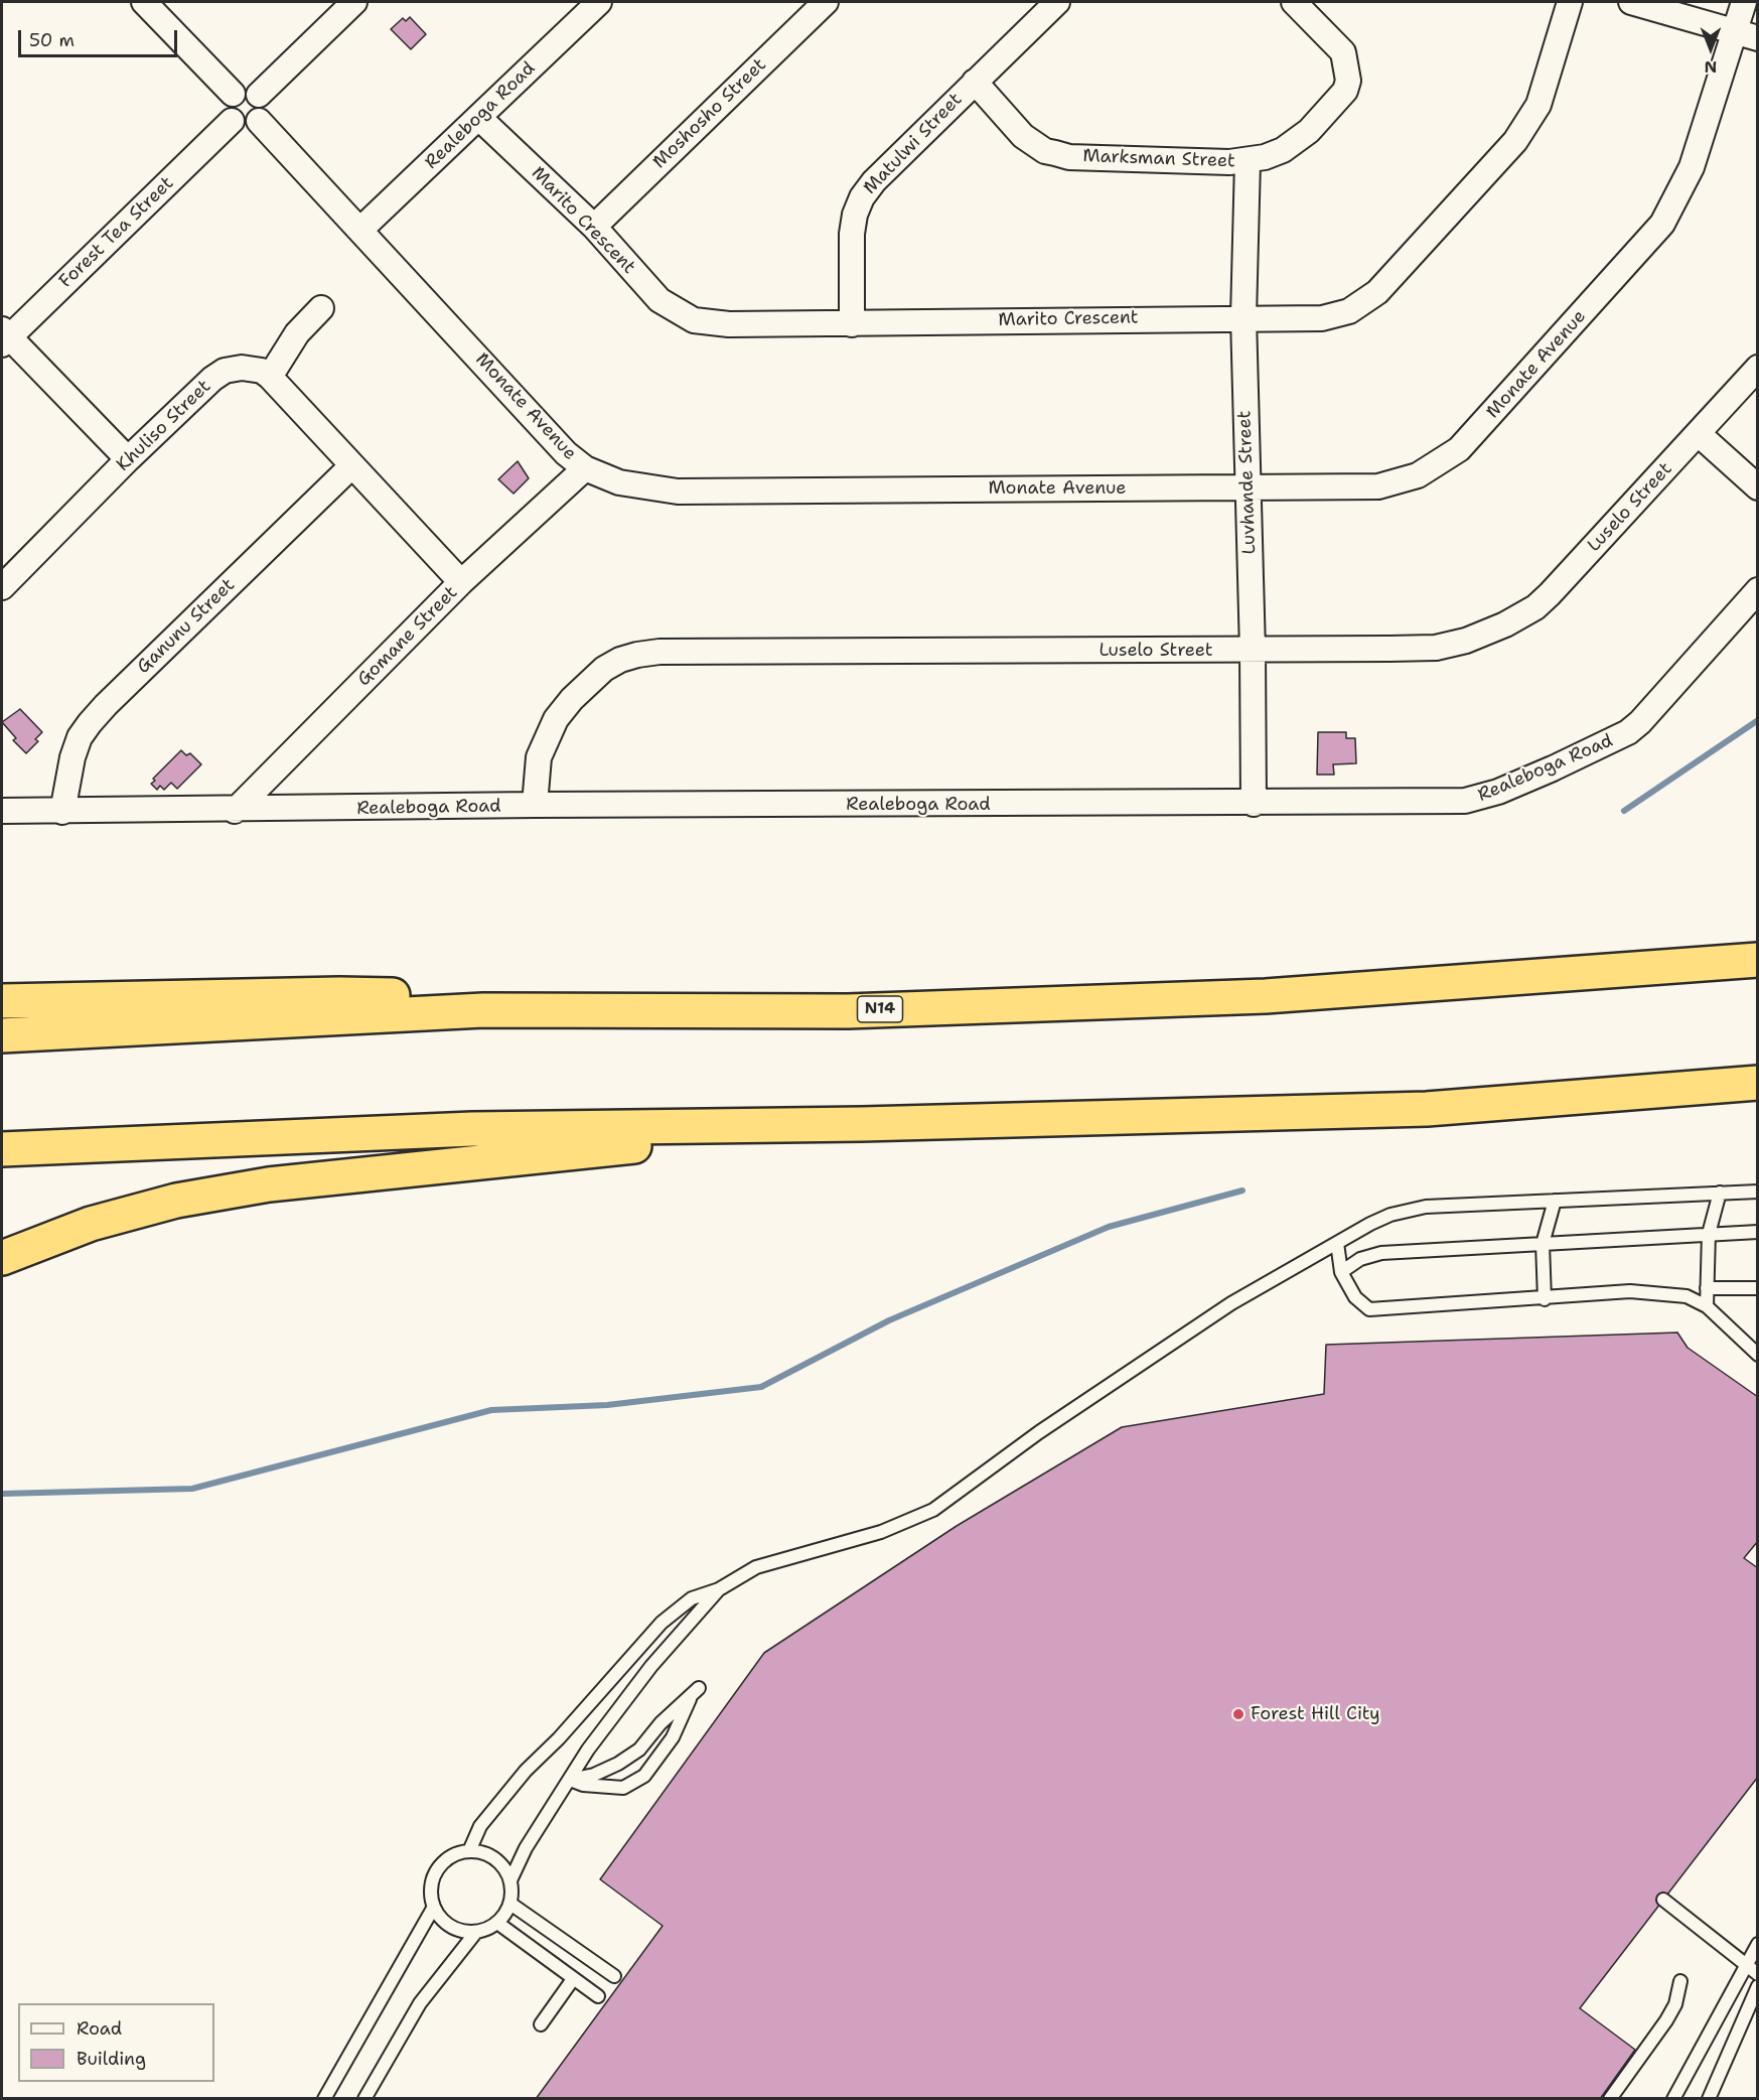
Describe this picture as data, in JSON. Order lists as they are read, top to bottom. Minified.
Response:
{"streets":{"highway":["N14"],"street":["Moshosho Street","Realeboga Road","Matulwi Street","Marksman Street","Marito Crescent","Forest Tea Street","Monate Avenue","Khuliso Street","Luvhande Street","Luselo Street","Ganunu Street","Gomane Street"]},"crossings":[["Moshosho Street","Marito Crescent"],["Realeboga Road","Marito Crescent"],["Realeboga Road","Monate Avenue"],["Realeboga Road","Luvhande Street"],["Realeboga Road","Luselo Street"],["Realeboga Road","Ganunu Street"],["Realeboga Road","Gomane Street"],["Matulwi Street","Marksman Street"],["Matulwi Street","Marito Crescent"],["Marksman Street","Luvhande Street"],["Marito Crescent","Luvhande Street"],["Forest Tea Street","Monate Avenue"],["Monate Avenue","Luvhande Street"],["Monate Avenue","Gomane Street"],["Luvhande Street","Luselo Street"]],"places":["Forest Hill City"],"legend":["Road","Building"],"scale_bar":"50 m","north":"bottom"}
